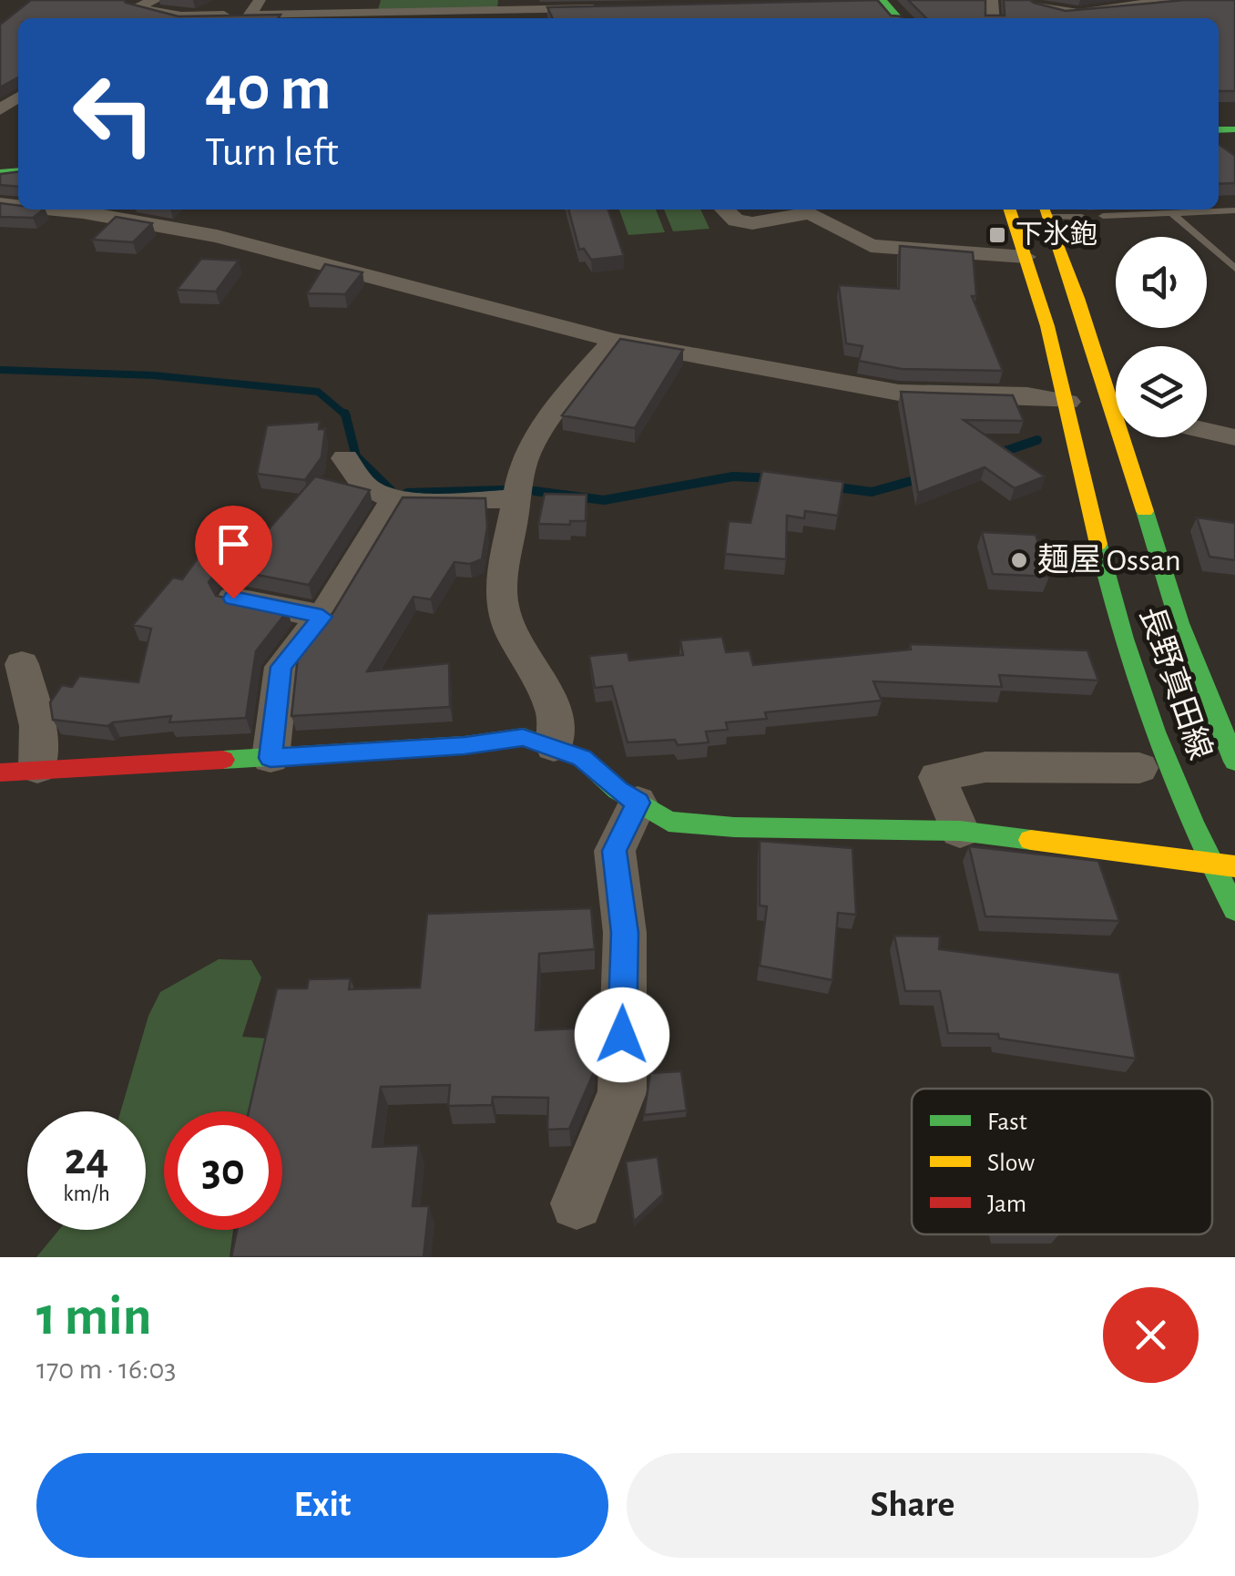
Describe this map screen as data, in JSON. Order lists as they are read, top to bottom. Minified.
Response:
{"streets":{"main road":["長野真田線"]},"places":{"transit":["下氷鉋"],"other":["麺屋 Ossan"]},"legend":["Fast","Slow","Jam"],"page":{"turn":["40 m","Turn left"],"speed":"24 km/h","limit":"30","heading":["1 min","170 m · 16:03"],"buttons":["Exit","Share"]}}
